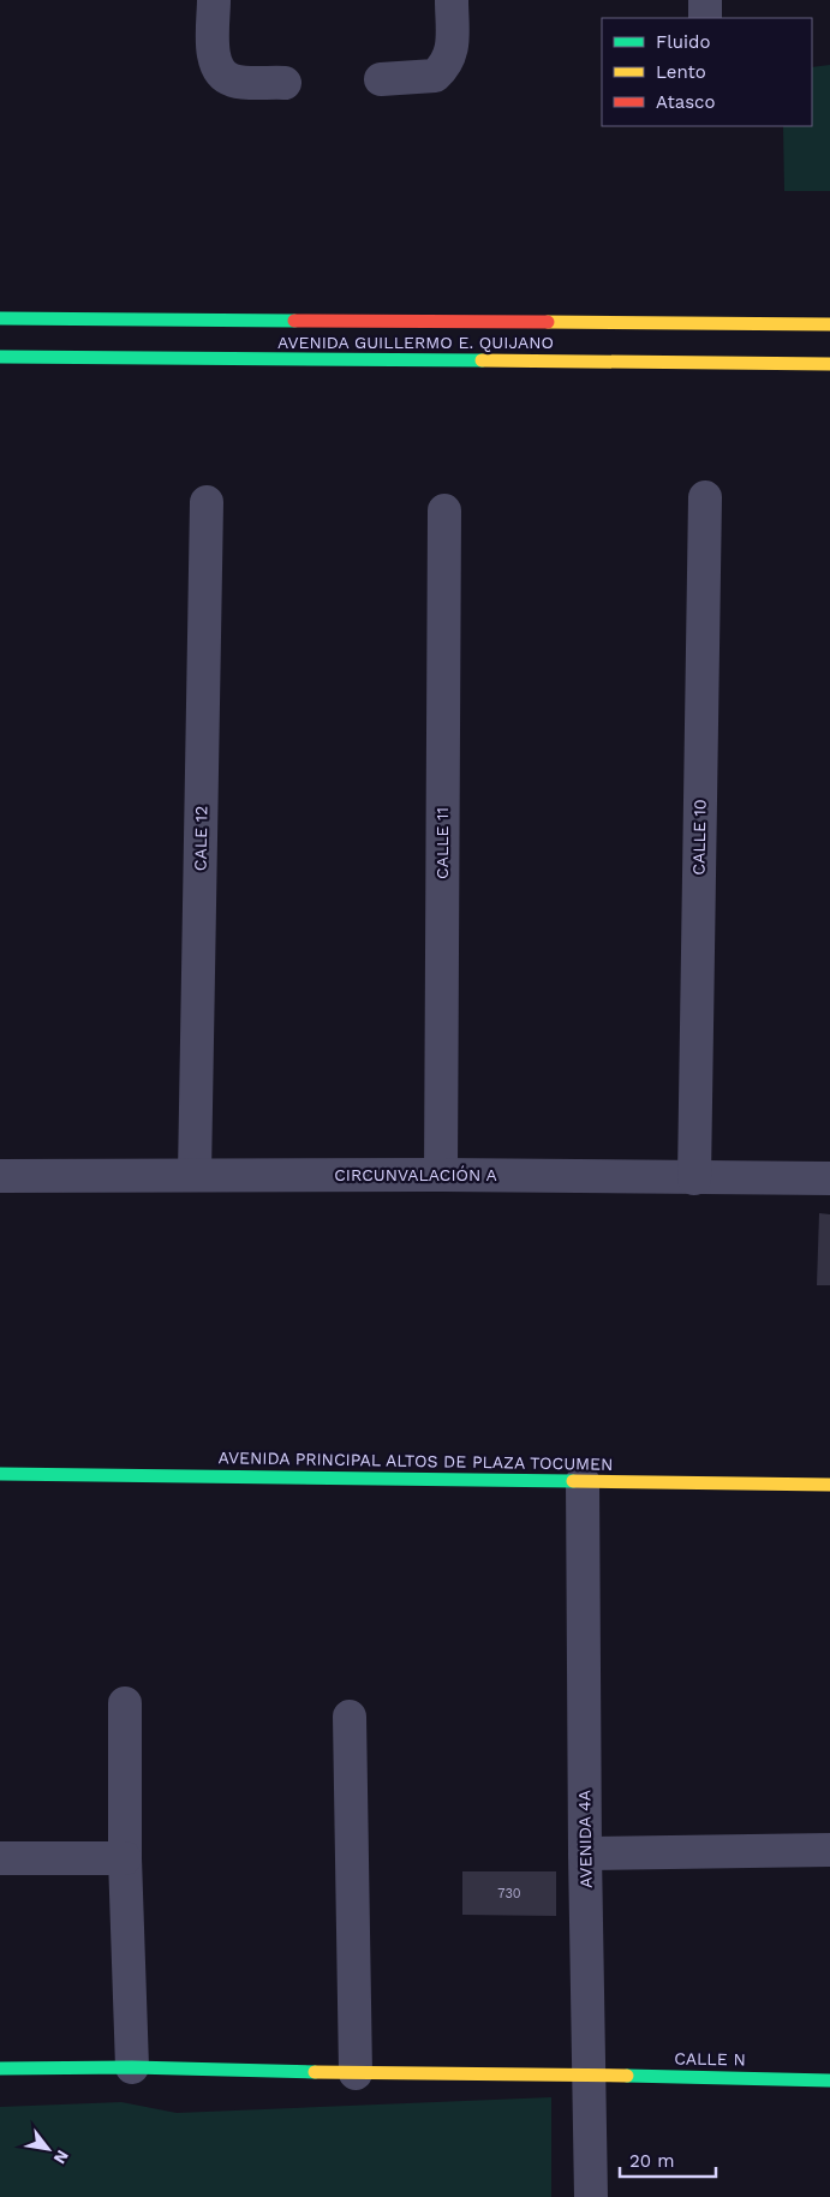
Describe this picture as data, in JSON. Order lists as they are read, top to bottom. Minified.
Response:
{"streets":{"street":["AVENIDA GUILLERMO E. QUIJANO","CALLE 10","CALE 12","CALLE 11","CIRCUNVALACIÓN A","AVENIDA PRINCIPAL ALTOS DE PLAZA TOCUMEN","AVENIDA 4A","CALLE N"]},"crossings":[["CALLE 10","CIRCUNVALACIÓN A"],["CALE 12","CIRCUNVALACIÓN A"],["CALLE 11","CIRCUNVALACIÓN A"],["AVENIDA PRINCIPAL ALTOS DE PLAZA TOCUMEN","AVENIDA 4A"],["AVENIDA 4A","CALLE N"]],"house_numbers":["730"],"legend":["Fluido","Lento","Atasco"],"scale_bar":"20 m","north":"bottom right"}
